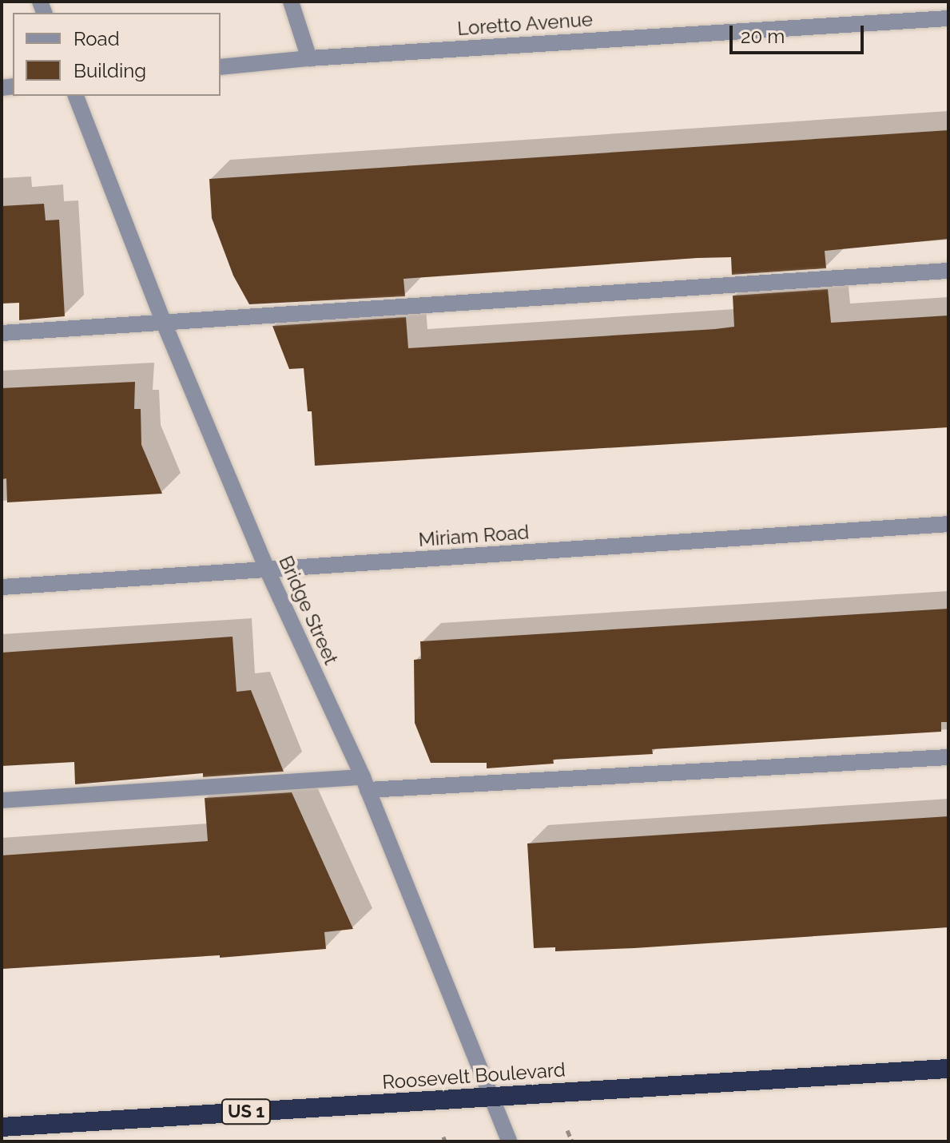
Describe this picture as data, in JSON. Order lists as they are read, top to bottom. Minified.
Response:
{"streets":{"highway":["Roosevelt Boulevard","US 1"],"street":["Loretto Avenue","Miriam Road","Bridge Street"]},"crossings":[["Miriam Road","Bridge Street"],["Bridge Street","Roosevelt Boulevard"]],"legend":["Road","Building"],"scale_bar":"20 m"}
